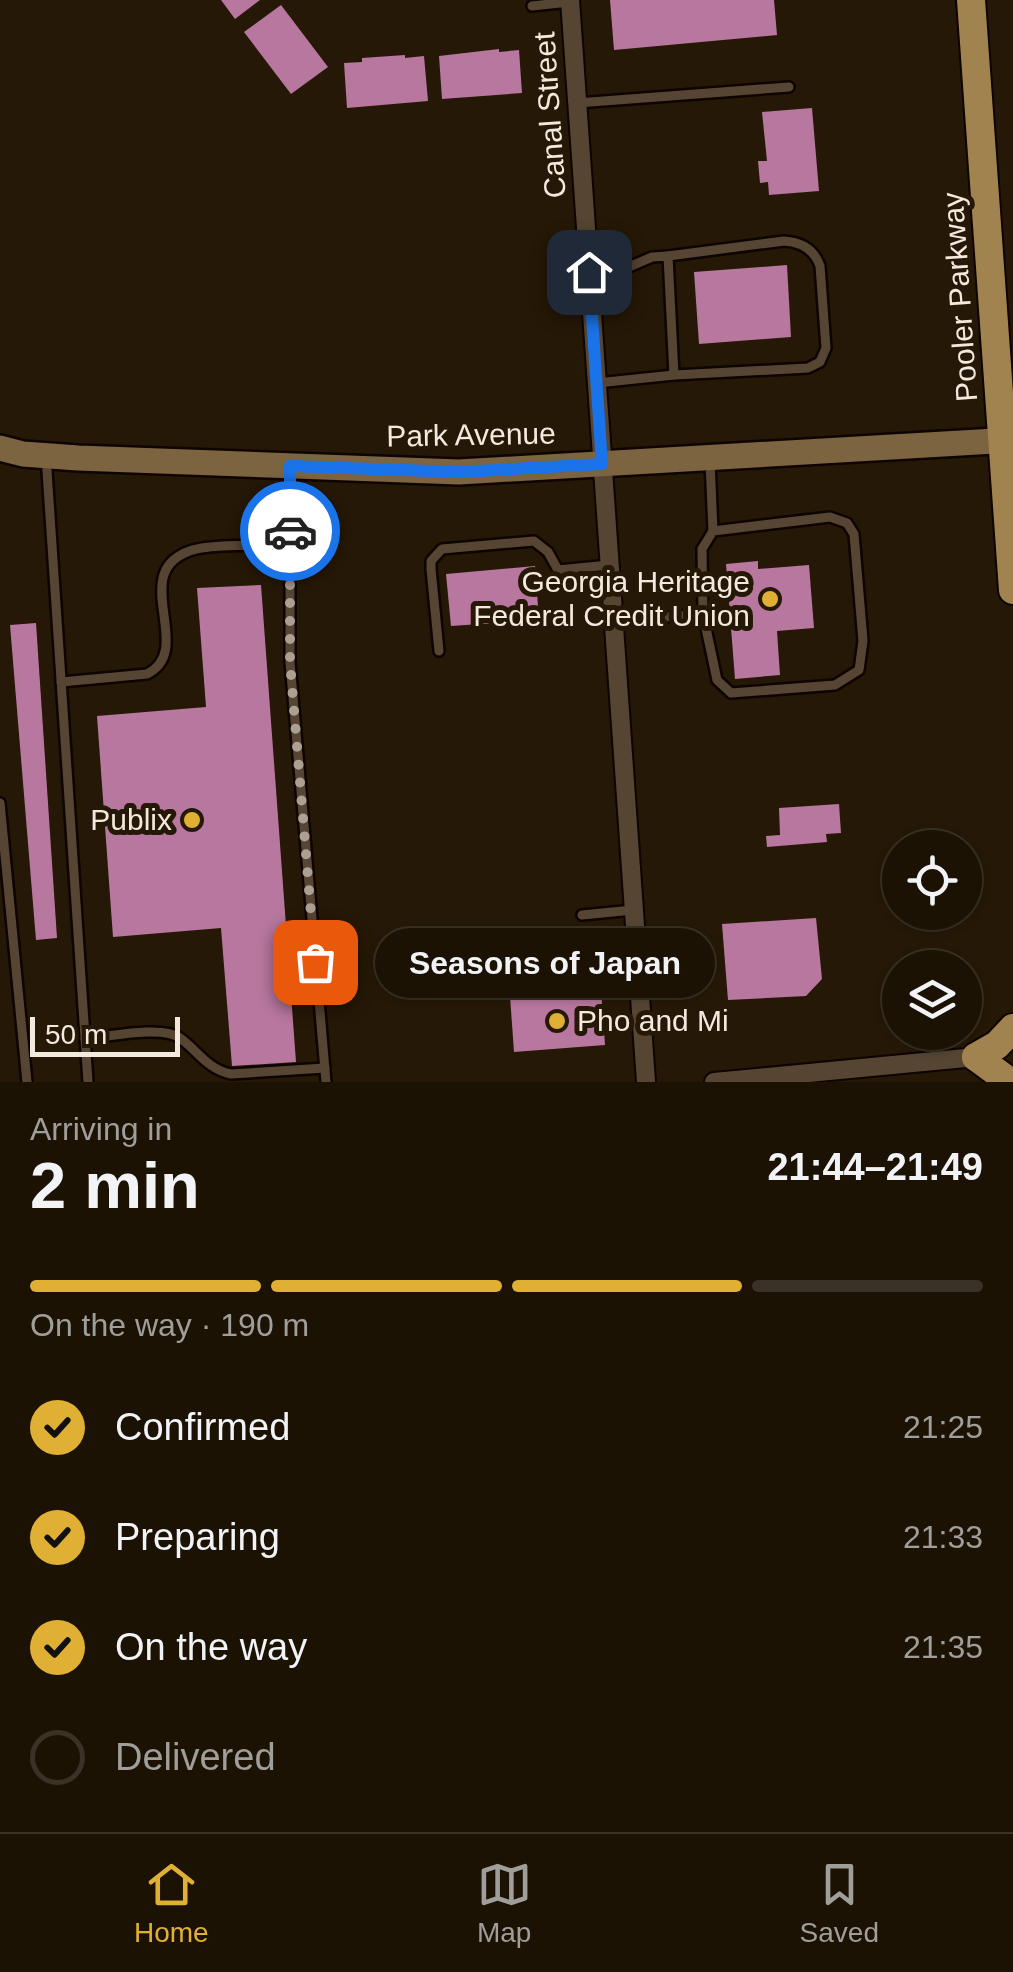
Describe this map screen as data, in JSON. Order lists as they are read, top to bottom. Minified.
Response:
{"streets":{"main road":["Pooler Parkway"],"street":["Canal Street","Park Avenue"]},"crossings":[["Canal Street","Park Avenue"],["Pooler Parkway","Park Avenue"]],"places":["Georgia Heritage Federal Credit Union","Publix","Seasons of Japan","Pho and Mi"],"scale_bar":"50 m","page":{"bubble":"Seasons of Japan","scale":"50 m","heading":["2 min","Arriving in","21:44–21:49"],"bar":"On the way · 190 m","list":[["Confirmed","21:25"],["Preparing","21:33"],["On the way","21:35"],"Delivered"],"tabs":["Home","Map","Saved"]}}
